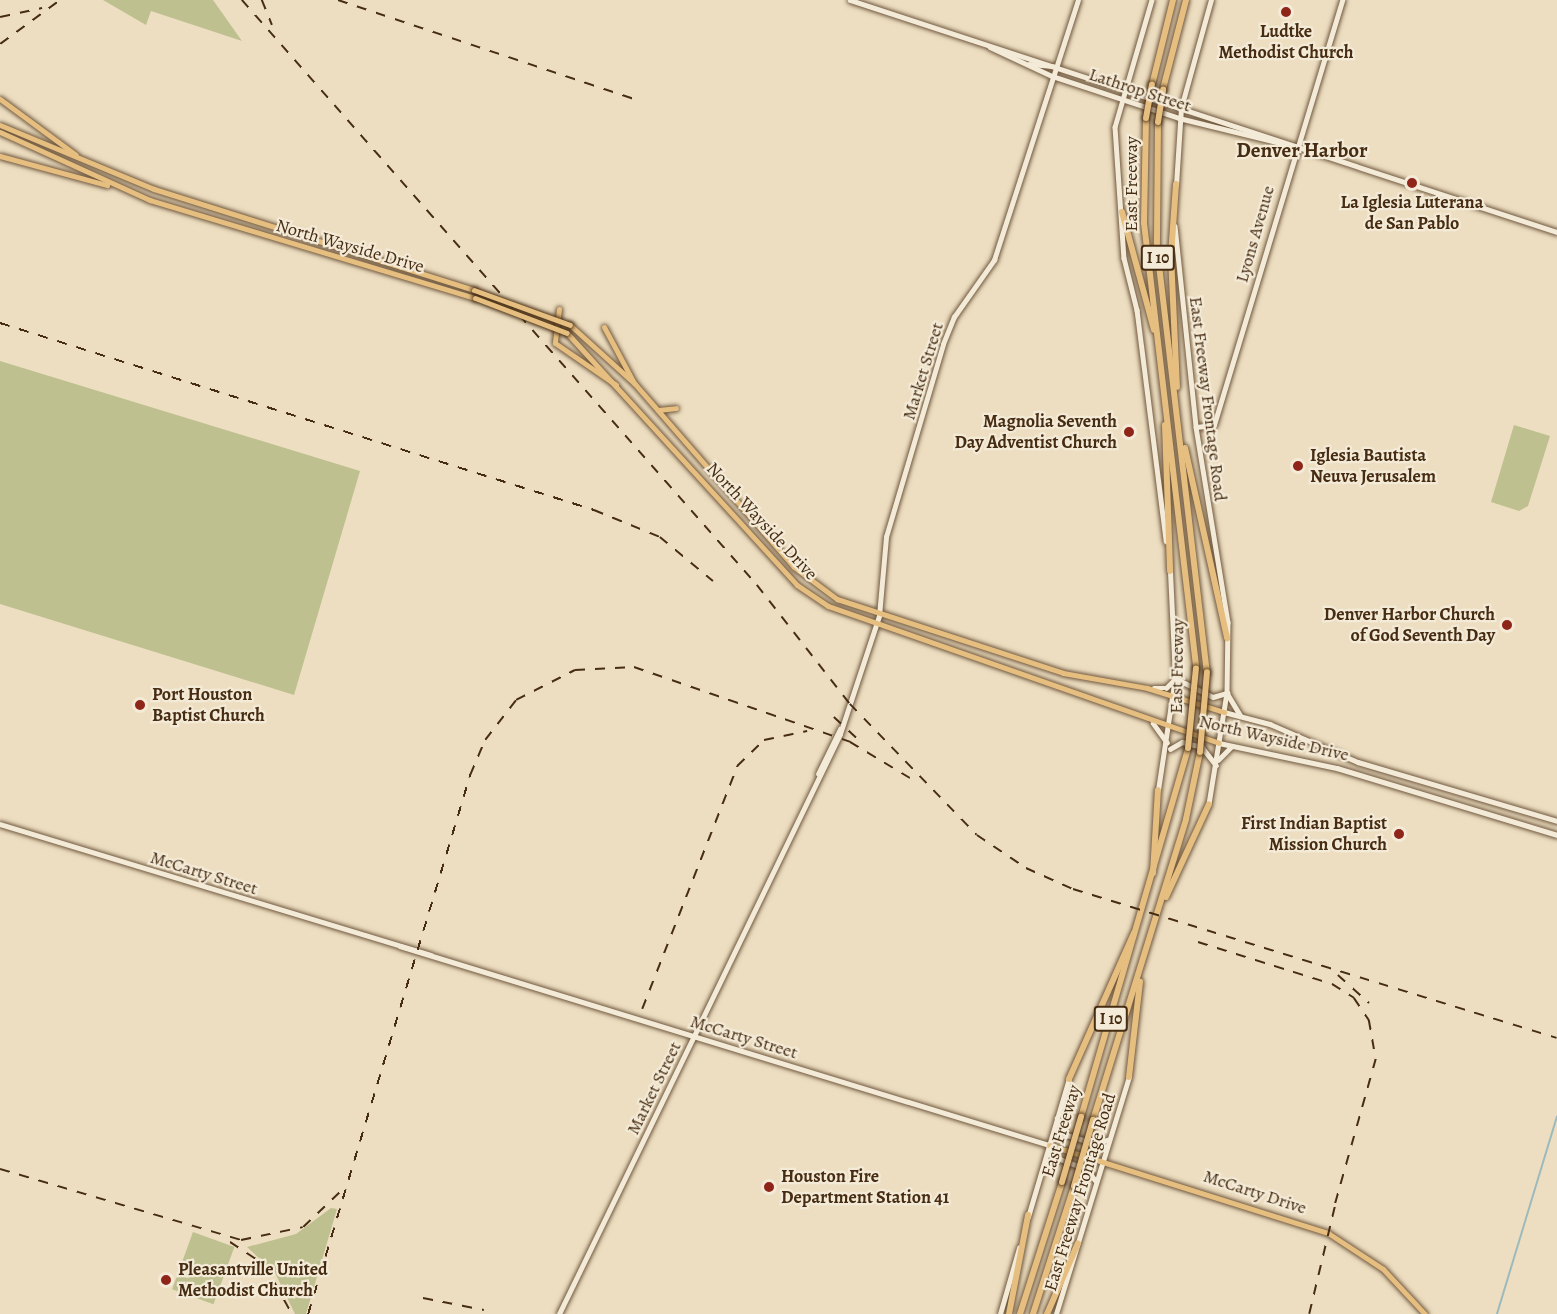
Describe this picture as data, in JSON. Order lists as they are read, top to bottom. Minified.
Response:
{"streets":{"highway":["East Freeway","I 10"],"main road":["Lathrop Street","Lyons Avenue","North Wayside Drive","Market Street","East Freeway Frontage Road","McCarty Street","McCarty Drive"]},"crossings":[["Lathrop Street","Lyons Avenue"],["Lathrop Street","Market Street"],["Lathrop Street","East Freeway Frontage Road"],["Lyons Avenue","East Freeway Frontage Road"],["North Wayside Drive","Market Street"],["North Wayside Drive","East Freeway Frontage Road"],["Market Street","McCarty Street"],["East Freeway Frontage Road","McCarty Drive"],["McCarty Street","McCarty Drive"]],"districts":["Denver Harbor"],"places":["Ludtke Methodist Church","La Iglesia Luterana de San Pablo","Magnolia Seventh Day Adventist Church","Iglesia Bautista Neuva Jerusalem","Denver Harbor Church of God Seventh Day","Port Houston Baptist Church","First Indian Baptist Mission Church","Houston Fire Department Station 41","Pleasantville United Methodist Church"]}
